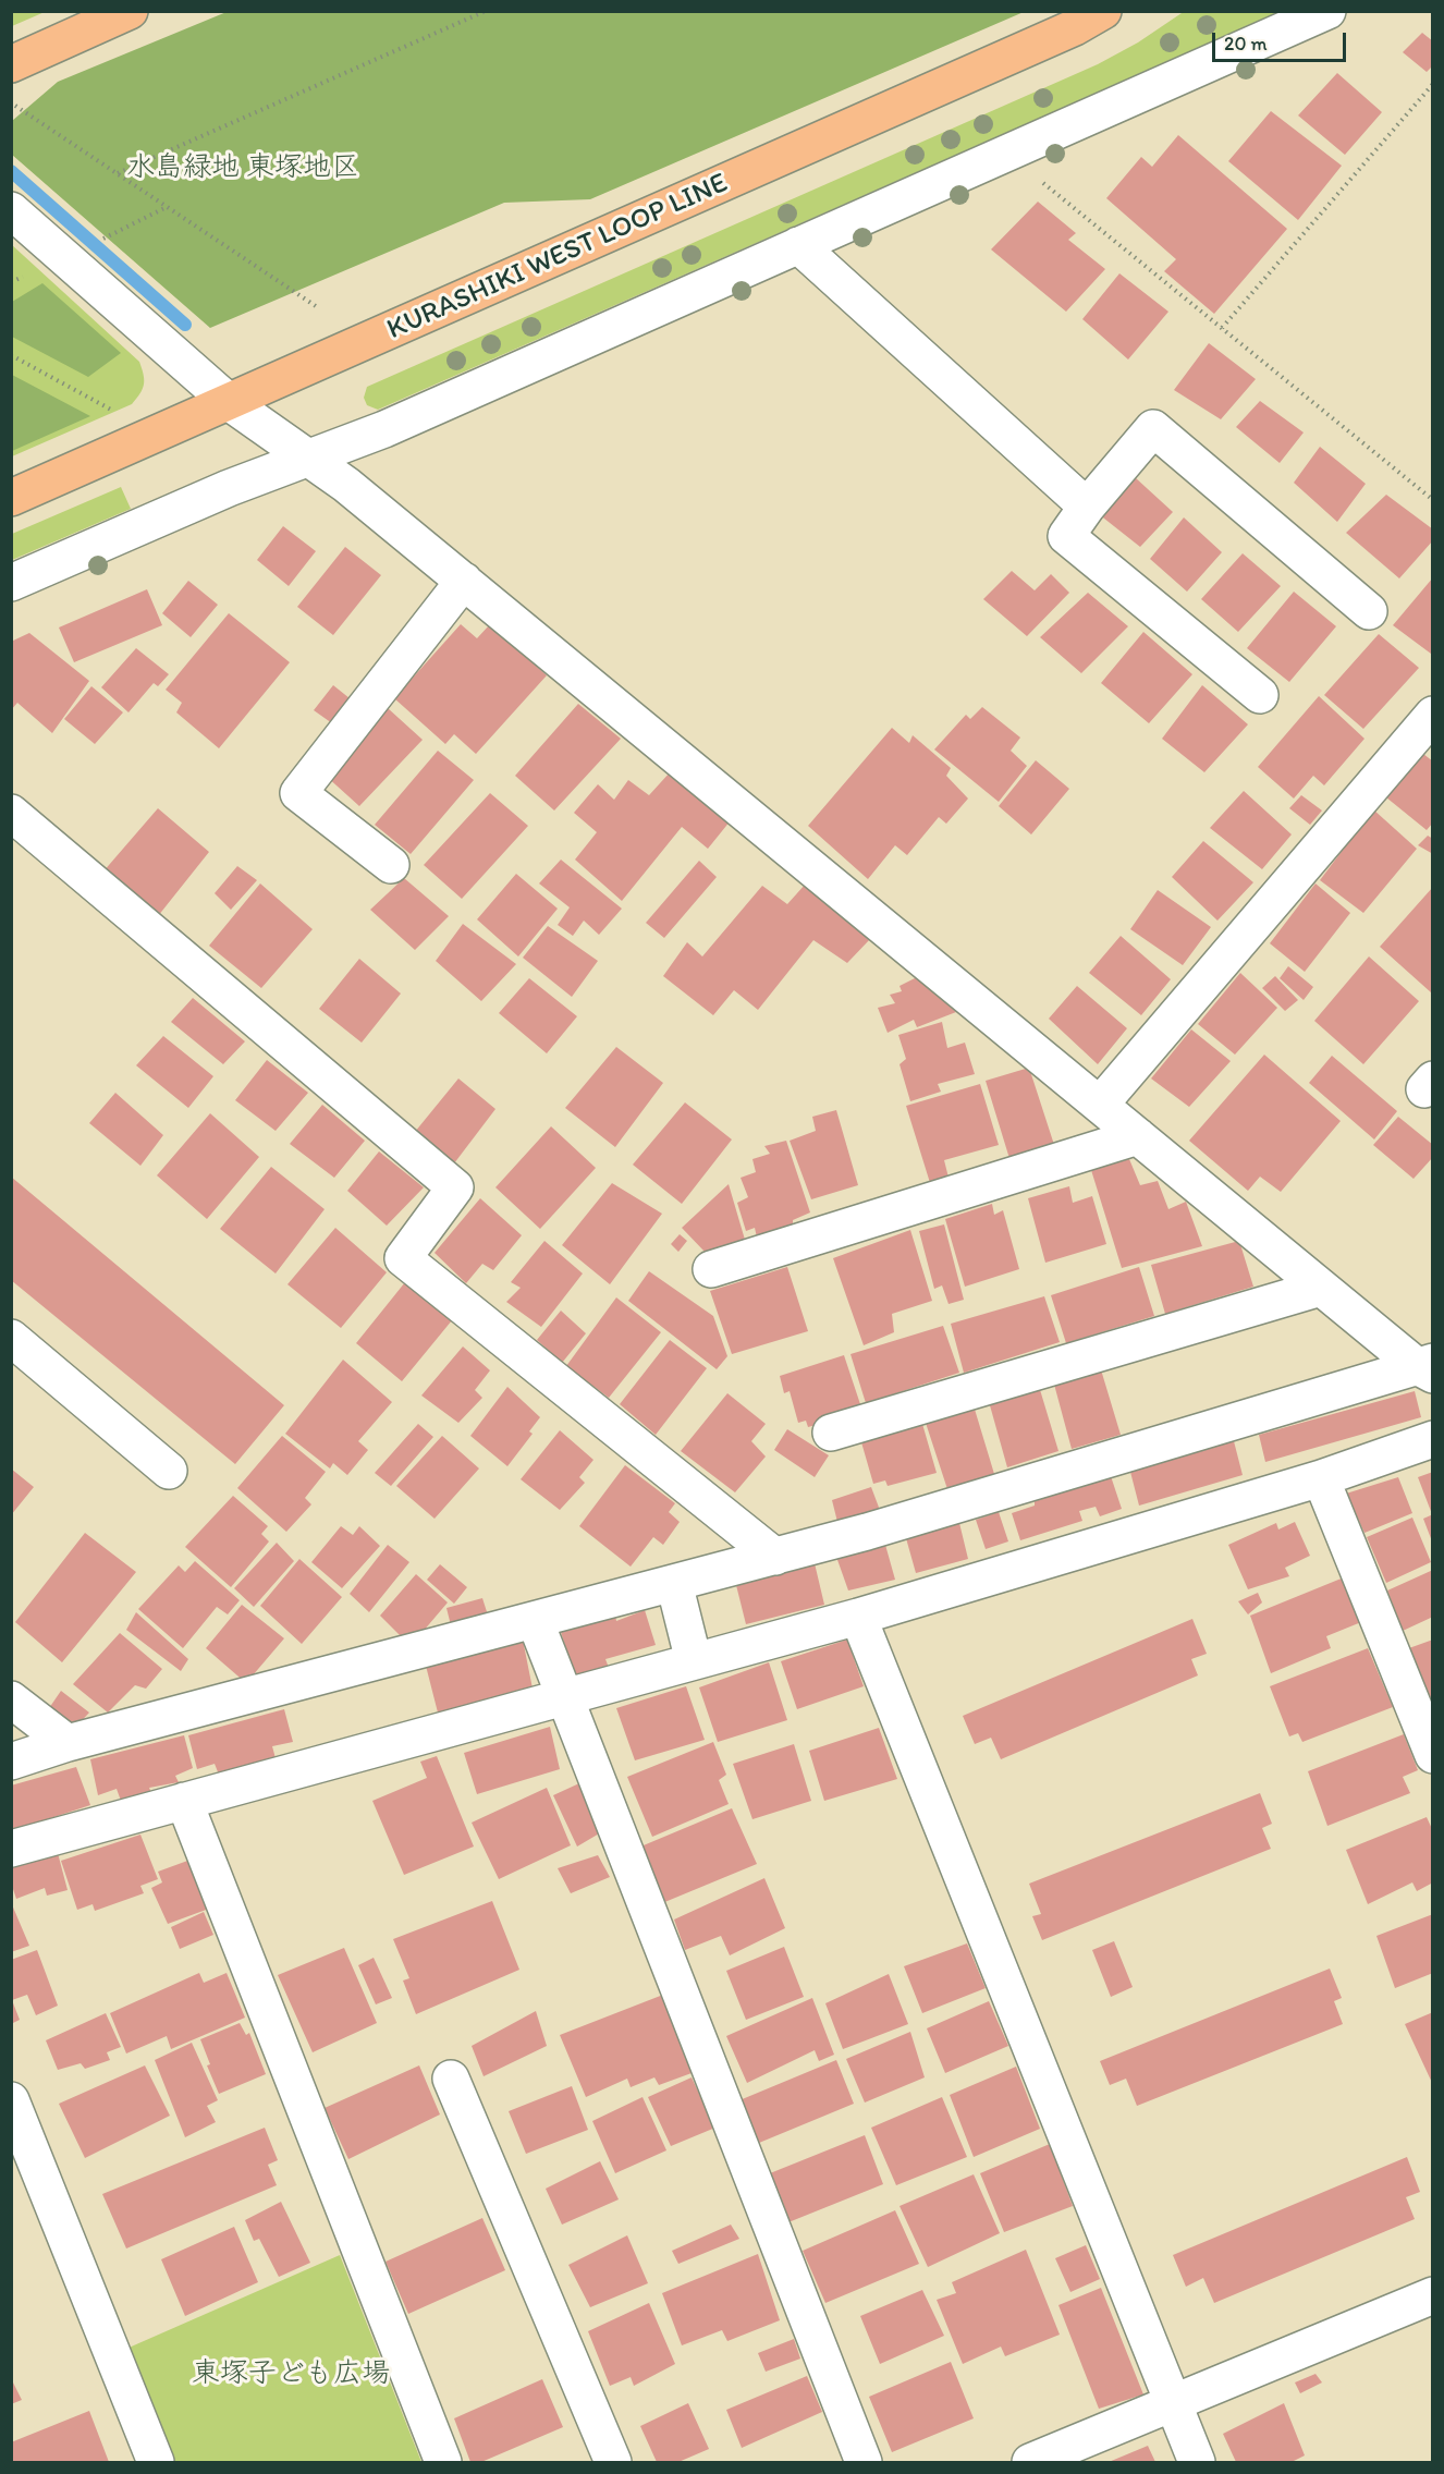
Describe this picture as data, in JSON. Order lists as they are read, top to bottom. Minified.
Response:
{"streets":{"main road":["KURASHIKI WEST LOOP LINE"]},"parks":["水島緑地 東塚地区","東塚子ども広場"],"scale_bar":"20 m"}
